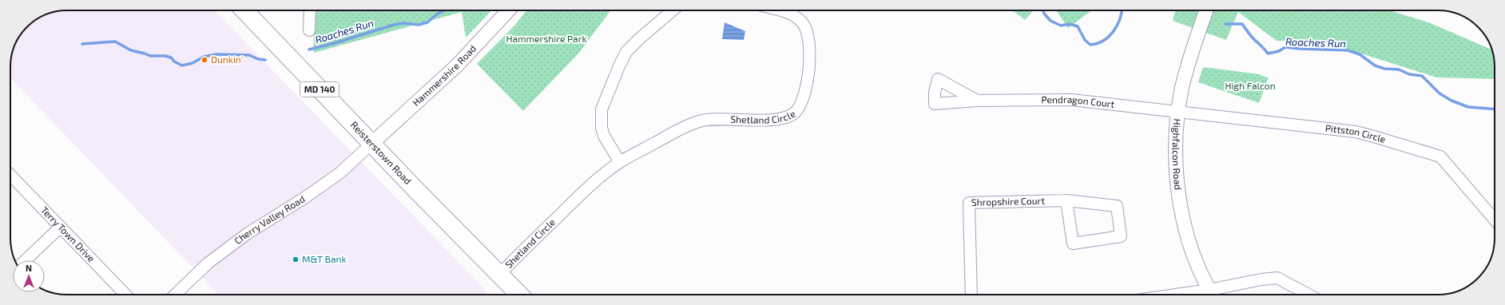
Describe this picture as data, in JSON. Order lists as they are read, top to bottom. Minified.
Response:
{"streets":{"main road":["MD 140","Reisterstown Road"],"street":["Hammershire Road","Pendragon Court","Shetland Circle","Pittston Circle","Highfalcon Road","Shropshire Court","Cherry Valley Road","Terry Town Drive"]},"crossings":[["Hammershire Road","Reisterstown Road"],["Hammershire Road","Cherry Valley Road"],["Pendragon Court","Pittston Circle"],["Pendragon Court","Highfalcon Road"],["Shetland Circle","Reisterstown Road"],["Pittston Circle","Highfalcon Road"],["Reisterstown Road","Cherry Valley Road"]],"water":["Roaches Run"],"parks":["Hammershire Park","High Falcon"],"places":["Dunkin'","M&T Bank"],"north":"top"}
